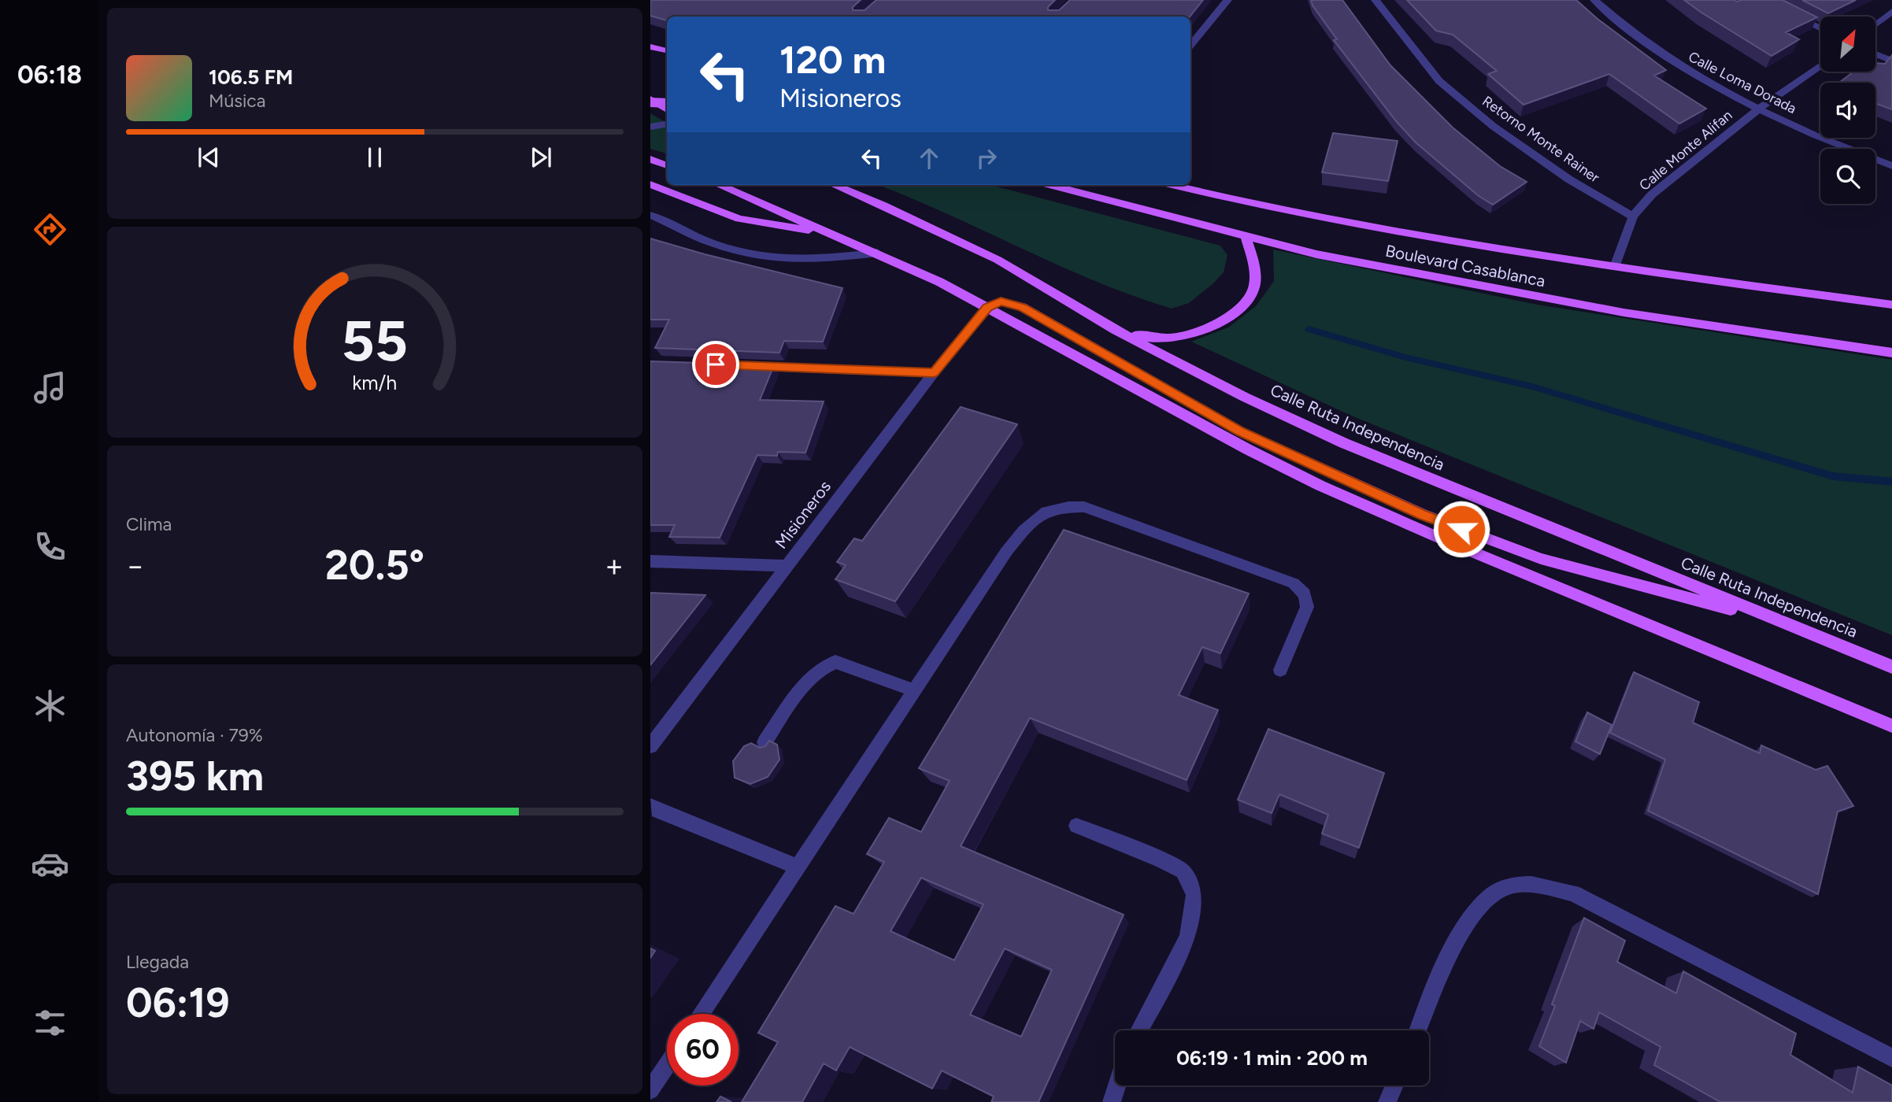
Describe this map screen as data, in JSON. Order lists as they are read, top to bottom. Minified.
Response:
{"streets":{"main road":["Boulevard Casablanca","Calle Ruta Independencia"],"street":["Calle Loma Dorada","Retorno Monte Rainer","Calle Monte Alifan","Misioneros"]},"crossings":[["Calle Loma Dorada","Calle Monte Alifan"],["Retorno Monte Rainer","Calle Monte Alifan"],["Calle Monte Alifan","Boulevard Casablanca"]],"north":"top right","page":{"tabs":"06:18","turn":["120 m","Misioneros"],"song":["106.5 FM","Música"],"tile":["Clima",["Autonomía · 79%","395 km"],["Llegada","06:19"]],"heat":["−","20.5°","+"],"limit":"60","trip":"06:19 · 1 min · 200 m","gauge":["55","km/h"]}}
